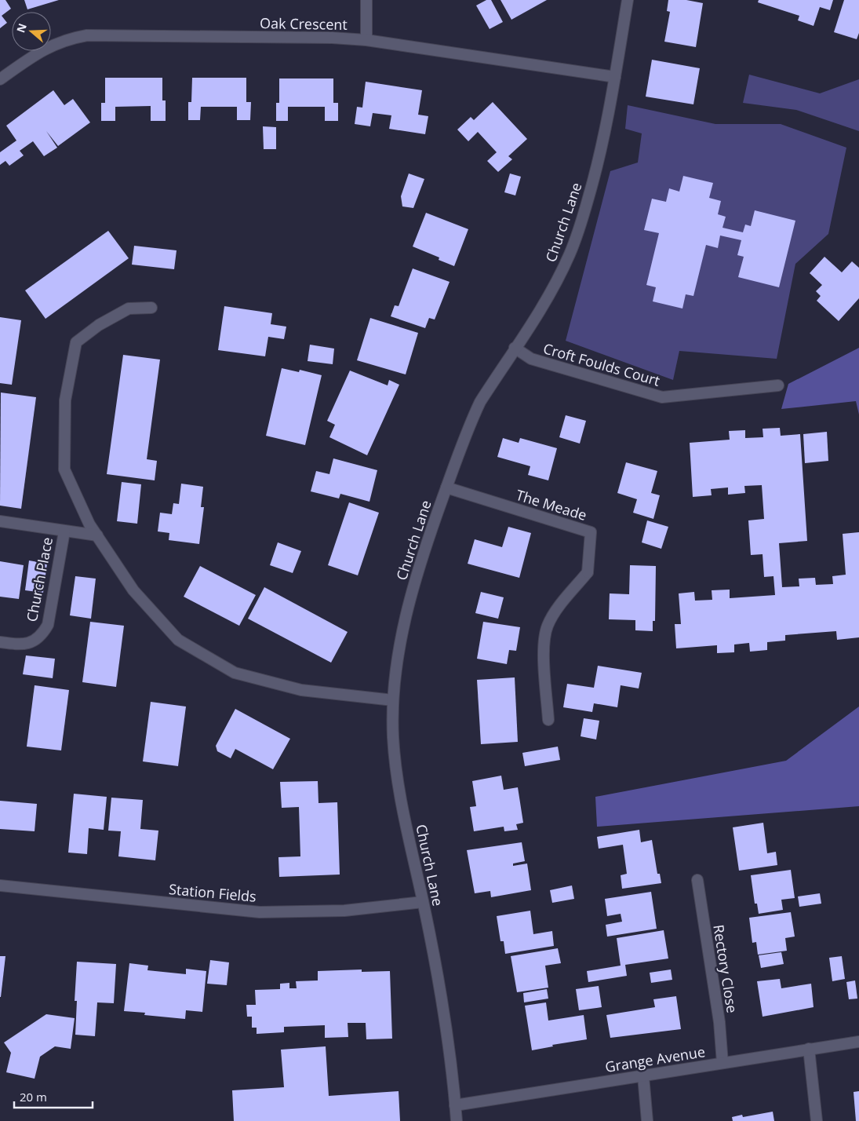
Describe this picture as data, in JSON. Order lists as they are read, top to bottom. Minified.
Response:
{"streets":{"street":["Oak Crescent","Church Lane","Croft Foulds Court","The Meade","Church Place","Station Fields","Rectory Close","Grange Avenue"]},"crossings":[["Oak Crescent","Church Lane"],["Church Lane","Croft Foulds Court"],["Church Lane","The Meade"],["Church Lane","Station Fields"],["Church Lane","Grange Avenue"],["Rectory Close","Grange Avenue"]],"scale_bar":"20 m","north":"left"}
